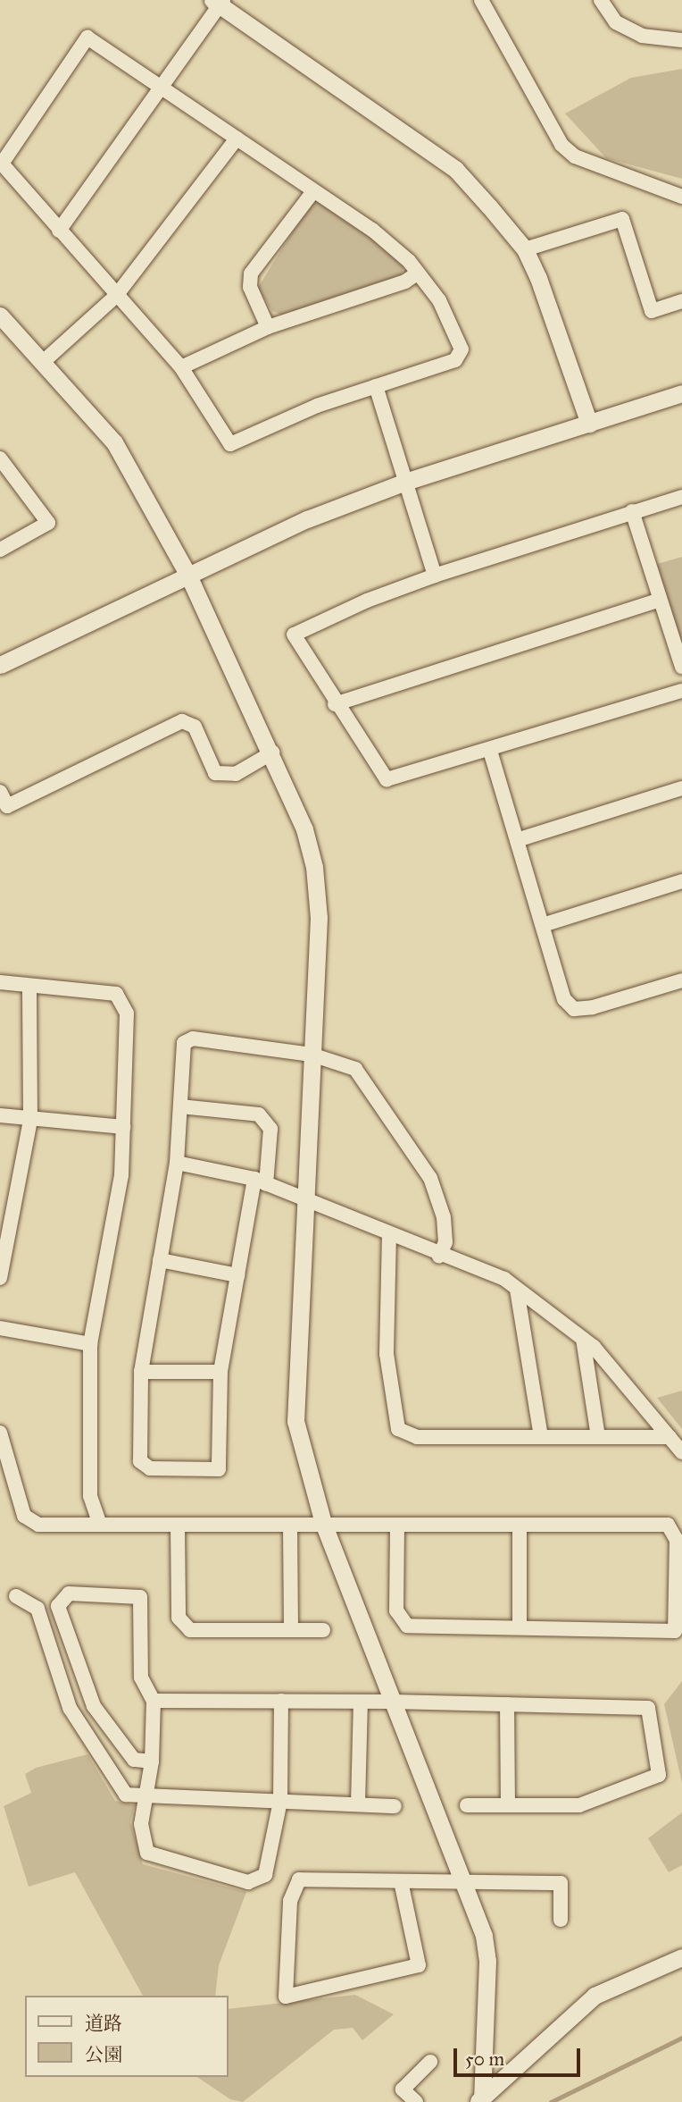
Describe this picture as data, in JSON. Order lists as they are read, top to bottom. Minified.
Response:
{"legend":["道路","公園"],"scale_bar":"50 m"}
